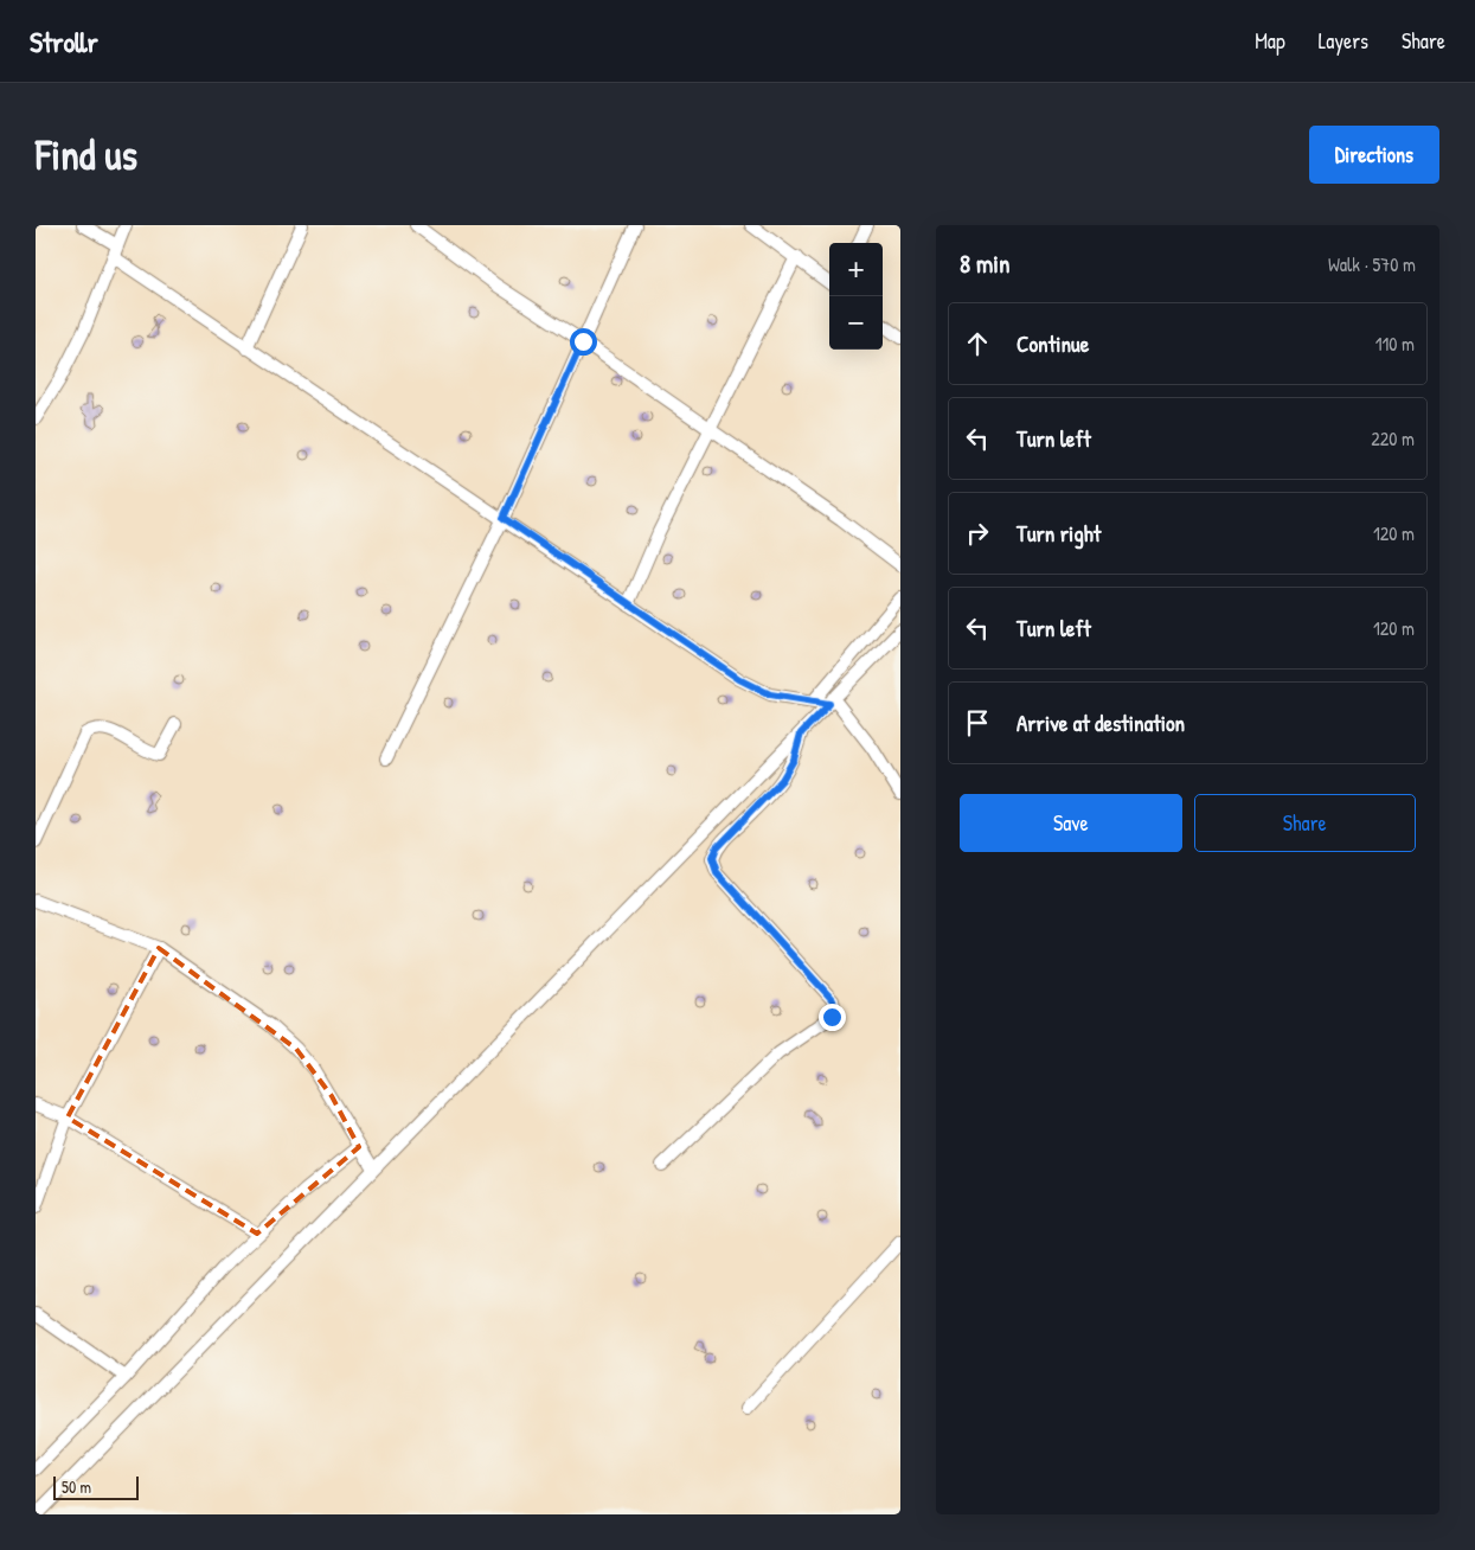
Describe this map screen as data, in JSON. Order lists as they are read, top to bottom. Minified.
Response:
{"scale_bar":"50 m","page":{"header":"Strollr","nav":["Map","Layers","Share"],"buttons":["Directions",["Save","Share"]],"title":"Find us","heading":["8 min","Walk · 570 m"],"map_buttons":["+","−"],"list":[["Continue","110 m"],["Turn left","220 m"],["Turn right","120 m"],["Turn left","120 m"],"Arrive at destination"],"scale":"50 m"}}
